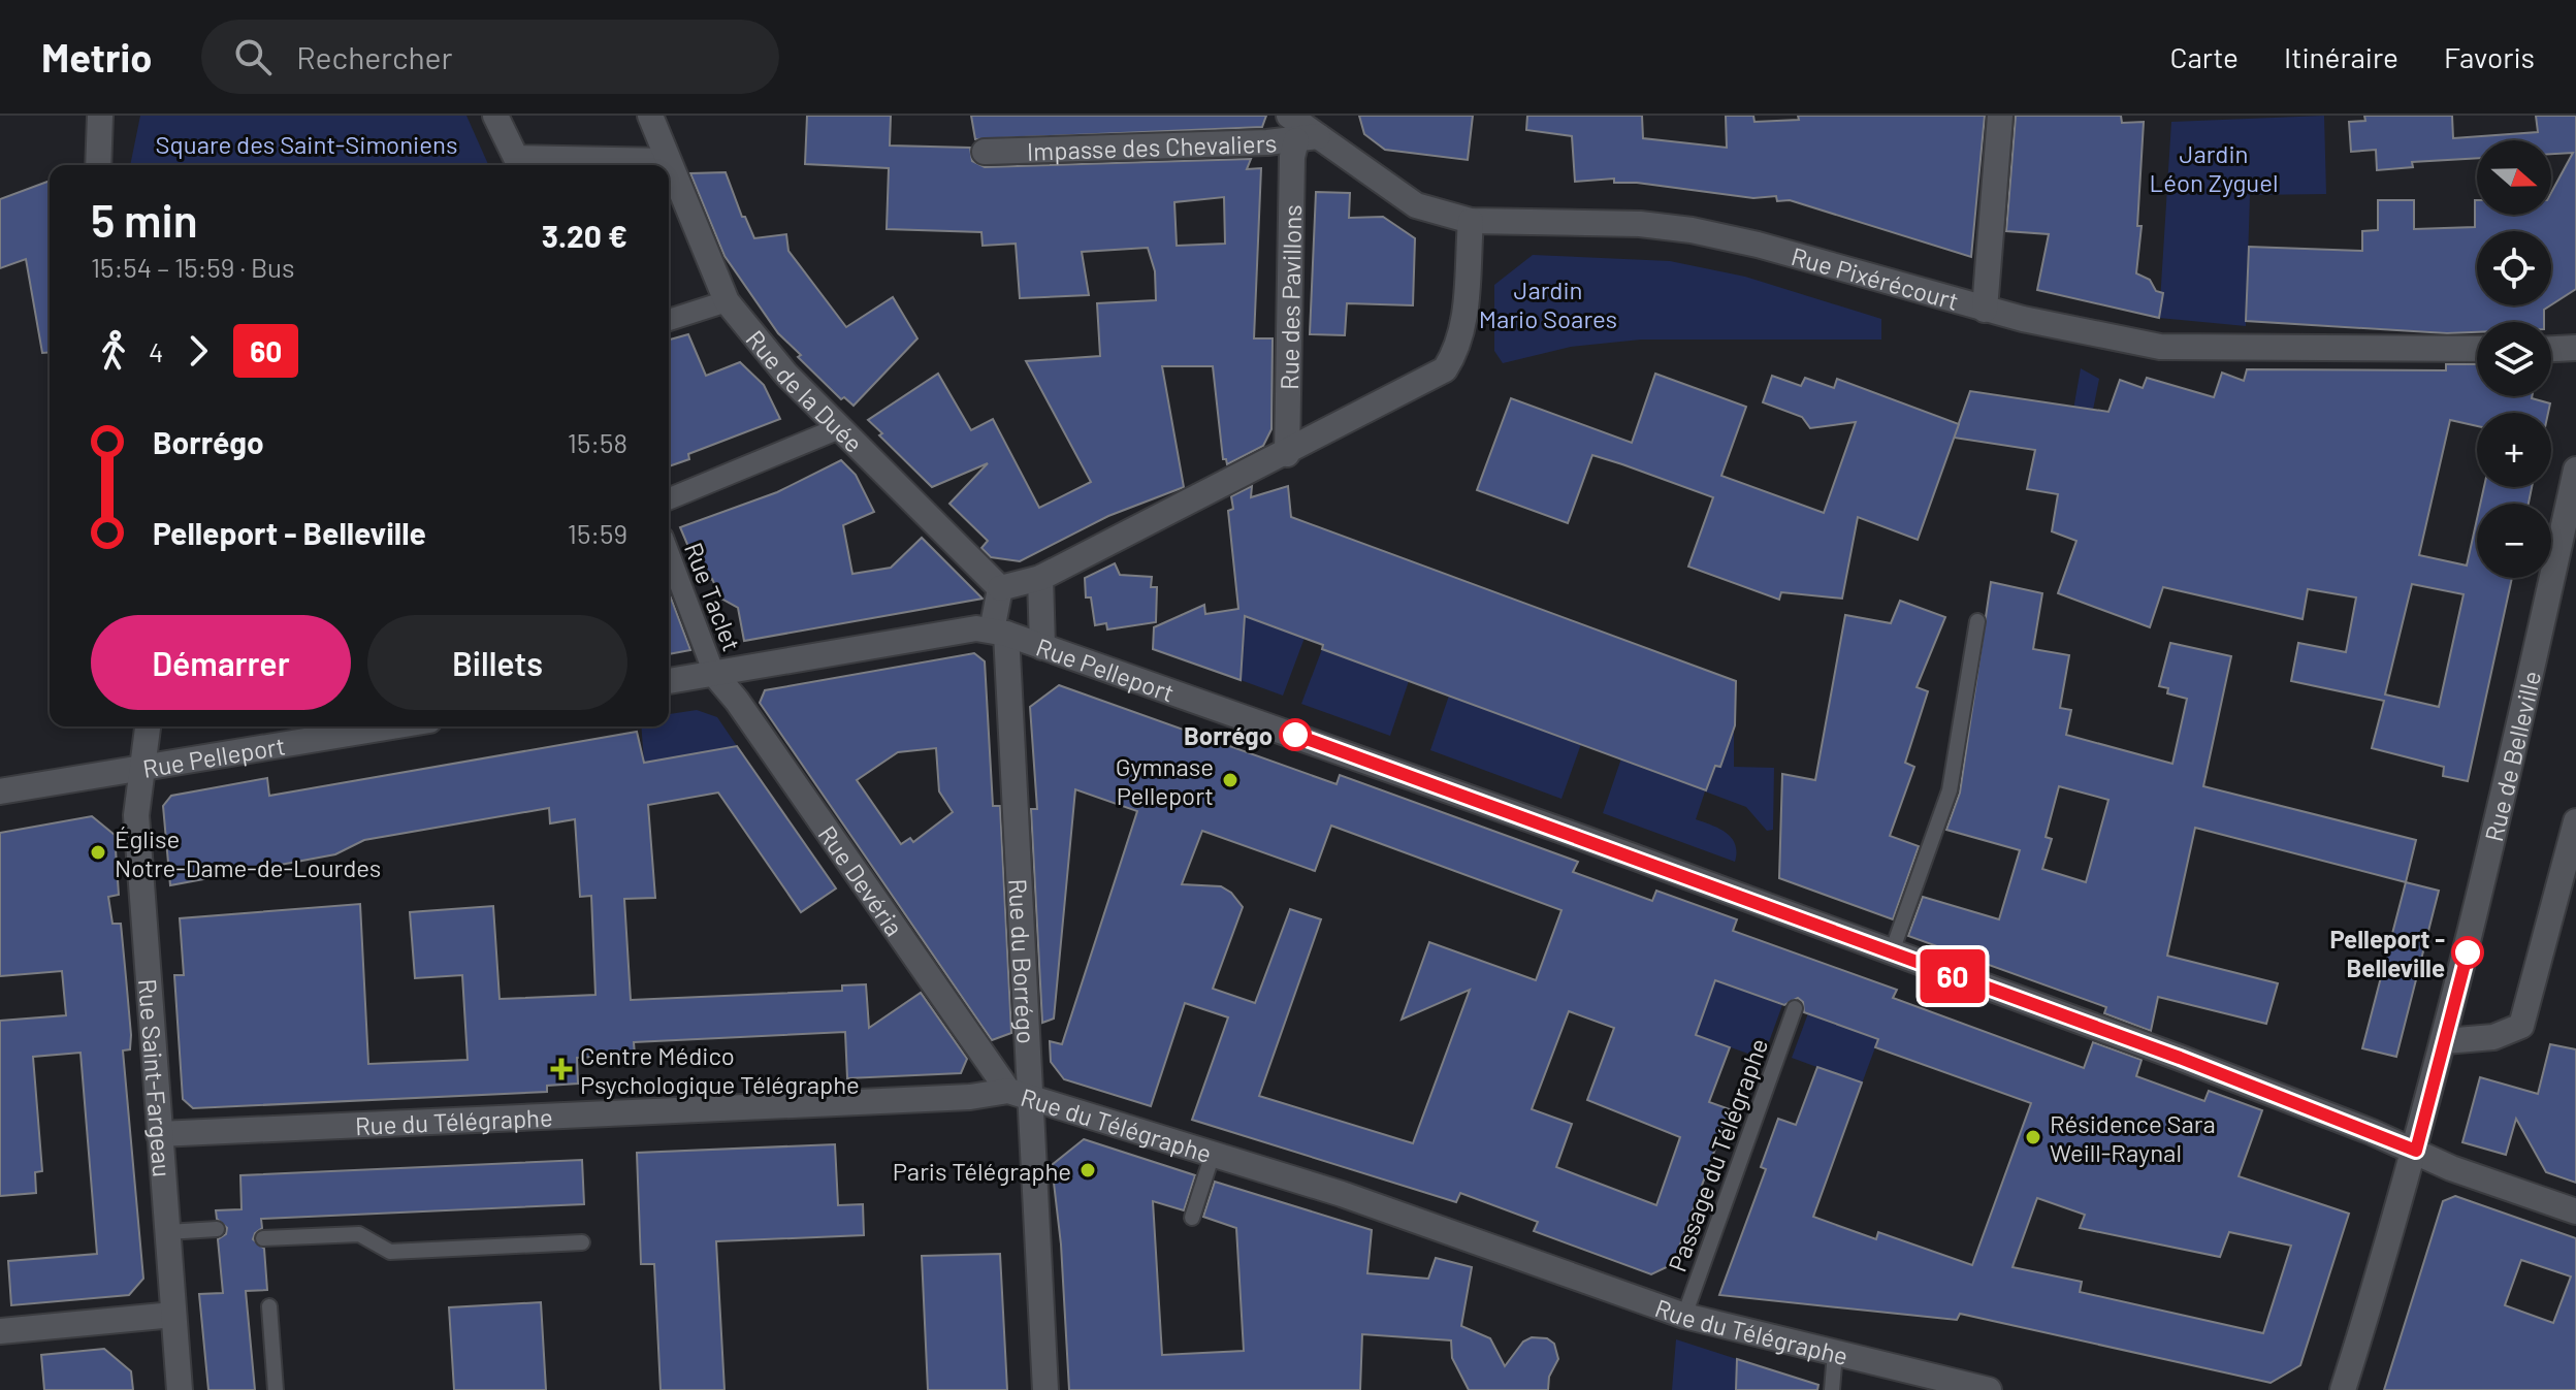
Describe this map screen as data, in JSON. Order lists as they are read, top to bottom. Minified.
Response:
{"streets":{"street":["Impasse des Chevaliers","Rue Pixérécourt","Rue des Pavillons","Rue de la Duée","Rue Taclet","Rue Pelleport","Rue de Belleville","Rue Devéria","Rue du Borrégo","Rue Saint-Fargeau","Rue du Télégraphe"],"lane":["Passage du Télégraphe"]},"crossings":[["Impasse des Chevaliers","Rue Pixérécourt"],["Impasse des Chevaliers","Rue des Pavillons"],["Rue Pixérécourt","Rue des Pavillons"],["Rue Taclet","Rue Pelleport"],["Rue Taclet","Rue Devéria"],["Rue Pelleport","Rue de Belleville"],["Rue Pelleport","Rue Devéria"],["Rue Pelleport","Rue du Borrégo"],["Rue Pelleport","Rue Saint-Fargeau"],["Rue Devéria","Rue du Borrégo"],["Rue Devéria","Rue du Télégraphe"],["Rue du Borrégo","Rue du Télégraphe"],["Rue Saint-Fargeau","Rue du Télégraphe"],["Rue du Télégraphe","Passage du Télégraphe"]],"parks":["Square des Saint-Simoniens","Jardin Léon Zyguel","Jardin Mario Soares"],"places":{"other":["Borrégo","Gymnase Pelleport","Église Notre-Dame-de-Lourdes","Pelleport - Belleville","Résidence Sara Weill-Raynal","Paris Télégraphe"],"health":["Centre Médico Psychologique Télégraphe"]},"lines":["bus line 60"],"north":"right","page":{"header":"Metrio","search":"Rechercher","nav":["Carte","Itinéraire","Favoris"],"on_map":"60","map_buttons":["+","−"],"heading":["5 min","15:54 – 15:59 · Bus","3.20 €"],"legs":["4","60"],"list":[{"name":"Borrégo","value":"15:58"},{"name":"Pelleport - Belleville","value":"15:59"}],"buttons":["Démarrer","Billets"]}}
